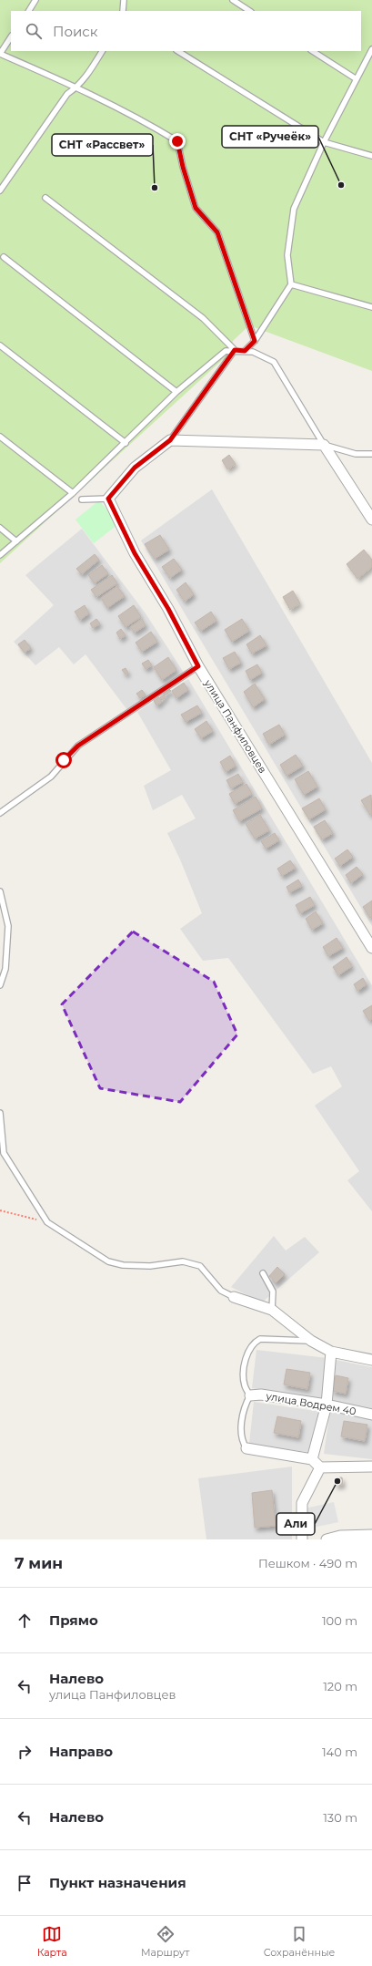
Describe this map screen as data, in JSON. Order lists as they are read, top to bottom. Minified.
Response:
{"streets":{"street":["улица Панфиловцев","улица Водрем 40"]},"places":["СНТ «Ручеёк»","СНТ «Рассвет»","Али"],"page":{"search":"Поиск","heading":["7 мин","Пешком · 490 m"],"list":[["Прямо","100 m"],["Налево","улица Панфиловцев","120 m"],["Направо","140 m"],["Налево","130 m"],"Пункт назначения"],"nav":["Карта","Маршрут","Сохранённые"]}}
